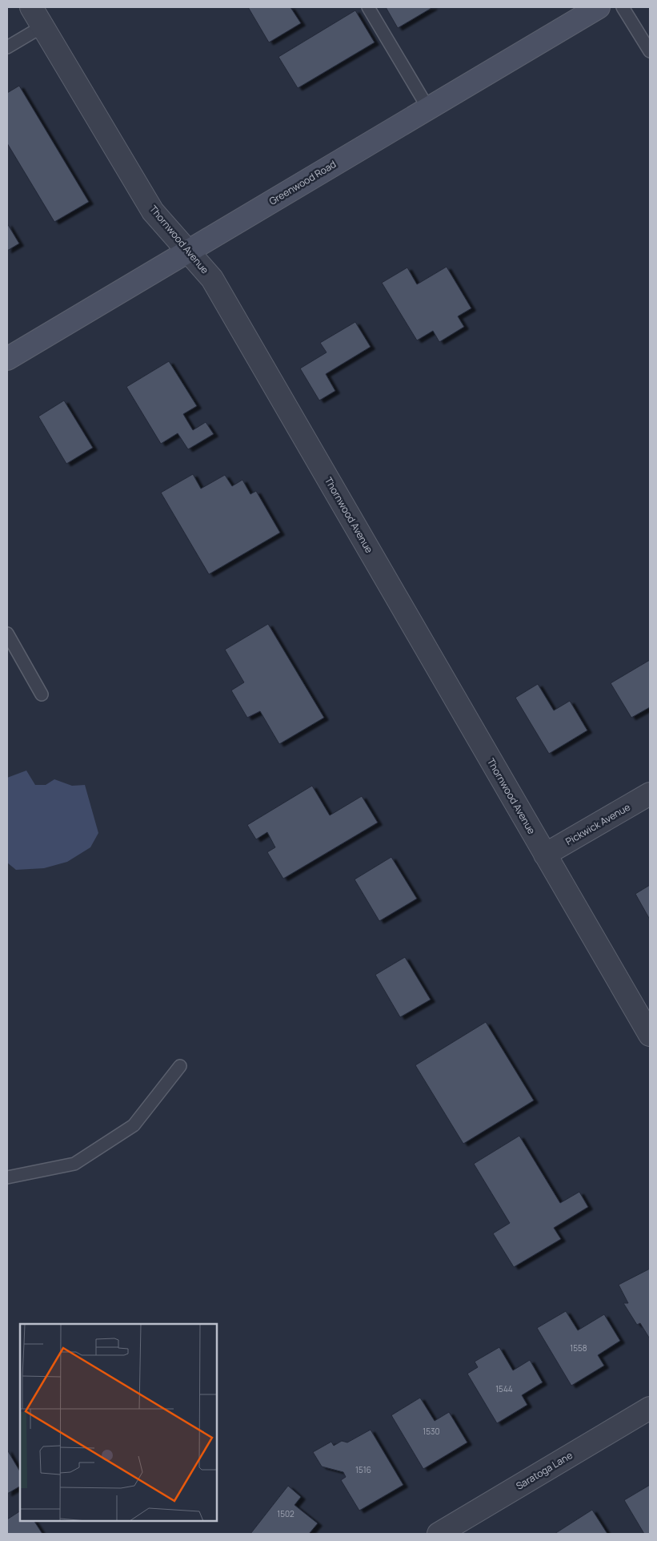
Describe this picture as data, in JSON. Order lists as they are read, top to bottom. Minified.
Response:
{"streets":{"main road":["Greenwood Road"],"street":["Thornwood Avenue","Pickwick Avenue","Saratoga Lane"]},"crossings":[["Greenwood Road","Thornwood Avenue"],["Thornwood Avenue","Pickwick Avenue"]],"house_numbers":["1558","1544","1530","1516","1502"]}
